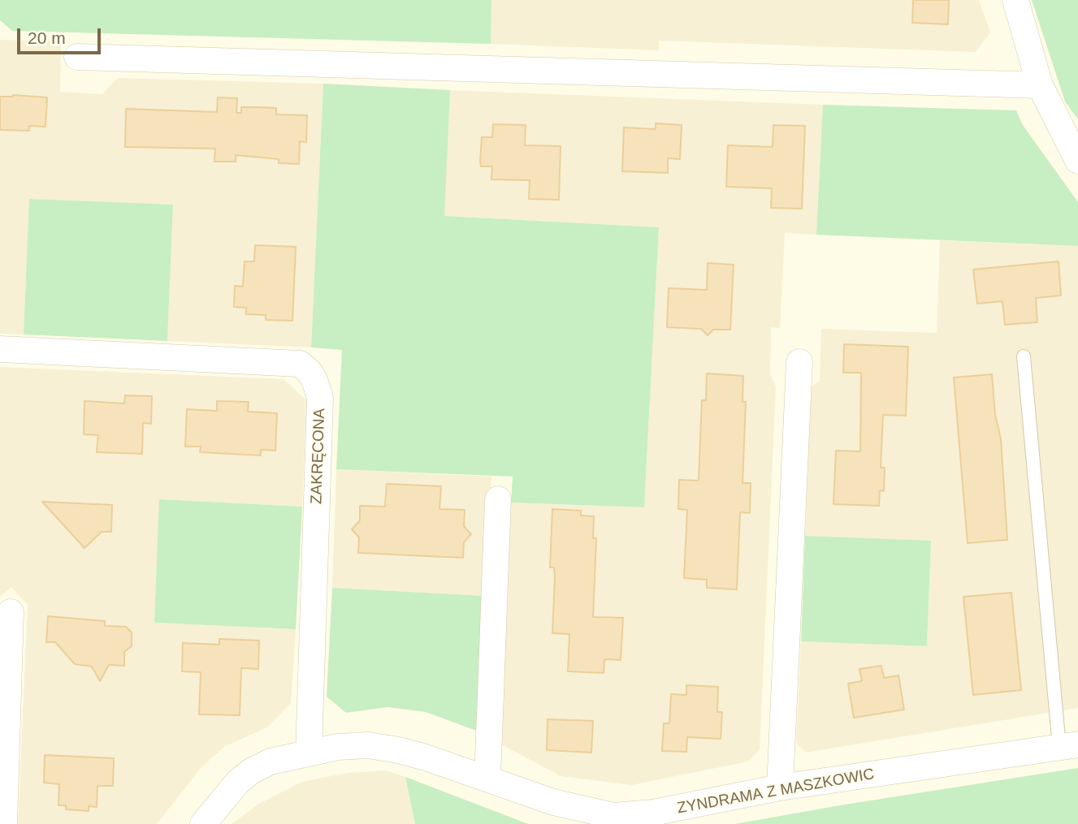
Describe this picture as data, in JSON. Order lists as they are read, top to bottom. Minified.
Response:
{"streets":{"street":["ZAKRĘCONA","ZYNDRAMA Z MASZKOWIC"]},"crossings":[["ZAKRĘCONA","ZYNDRAMA Z MASZKOWIC"]],"scale_bar":"20 m"}
